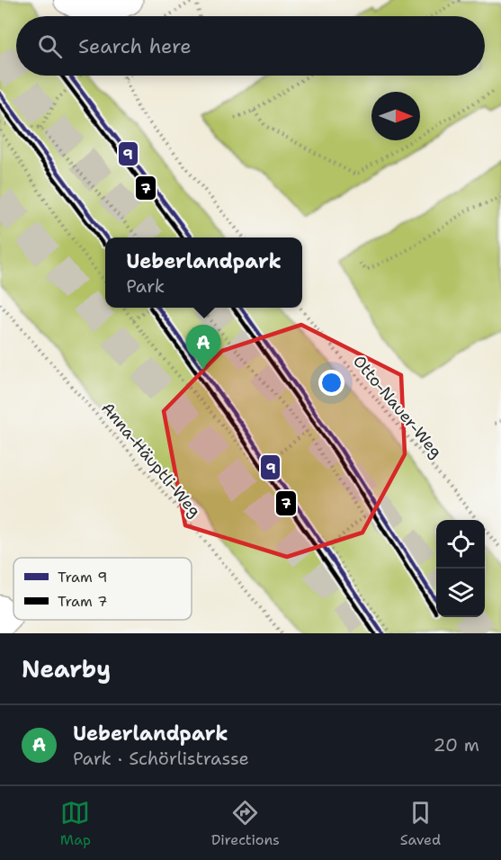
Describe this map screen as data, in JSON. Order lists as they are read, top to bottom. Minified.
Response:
{"streets":{"path":["Otto-Nauer-Weg","Anna-Häuptli-Weg"]},"lines":["tram line 9","tram line 7"],"legend":["Tram 9","Tram 7"],"north":"right","page":{"search":"Search here","popup":["Ueberlandpark","Park"],"pins":"A","heading":"Nearby","list":[{"mark":"A","name":"Ueberlandpark","note":"Park · Schörlistrasse","value":"20 m"}],"nav":["Map","Directions","Saved"]}}
